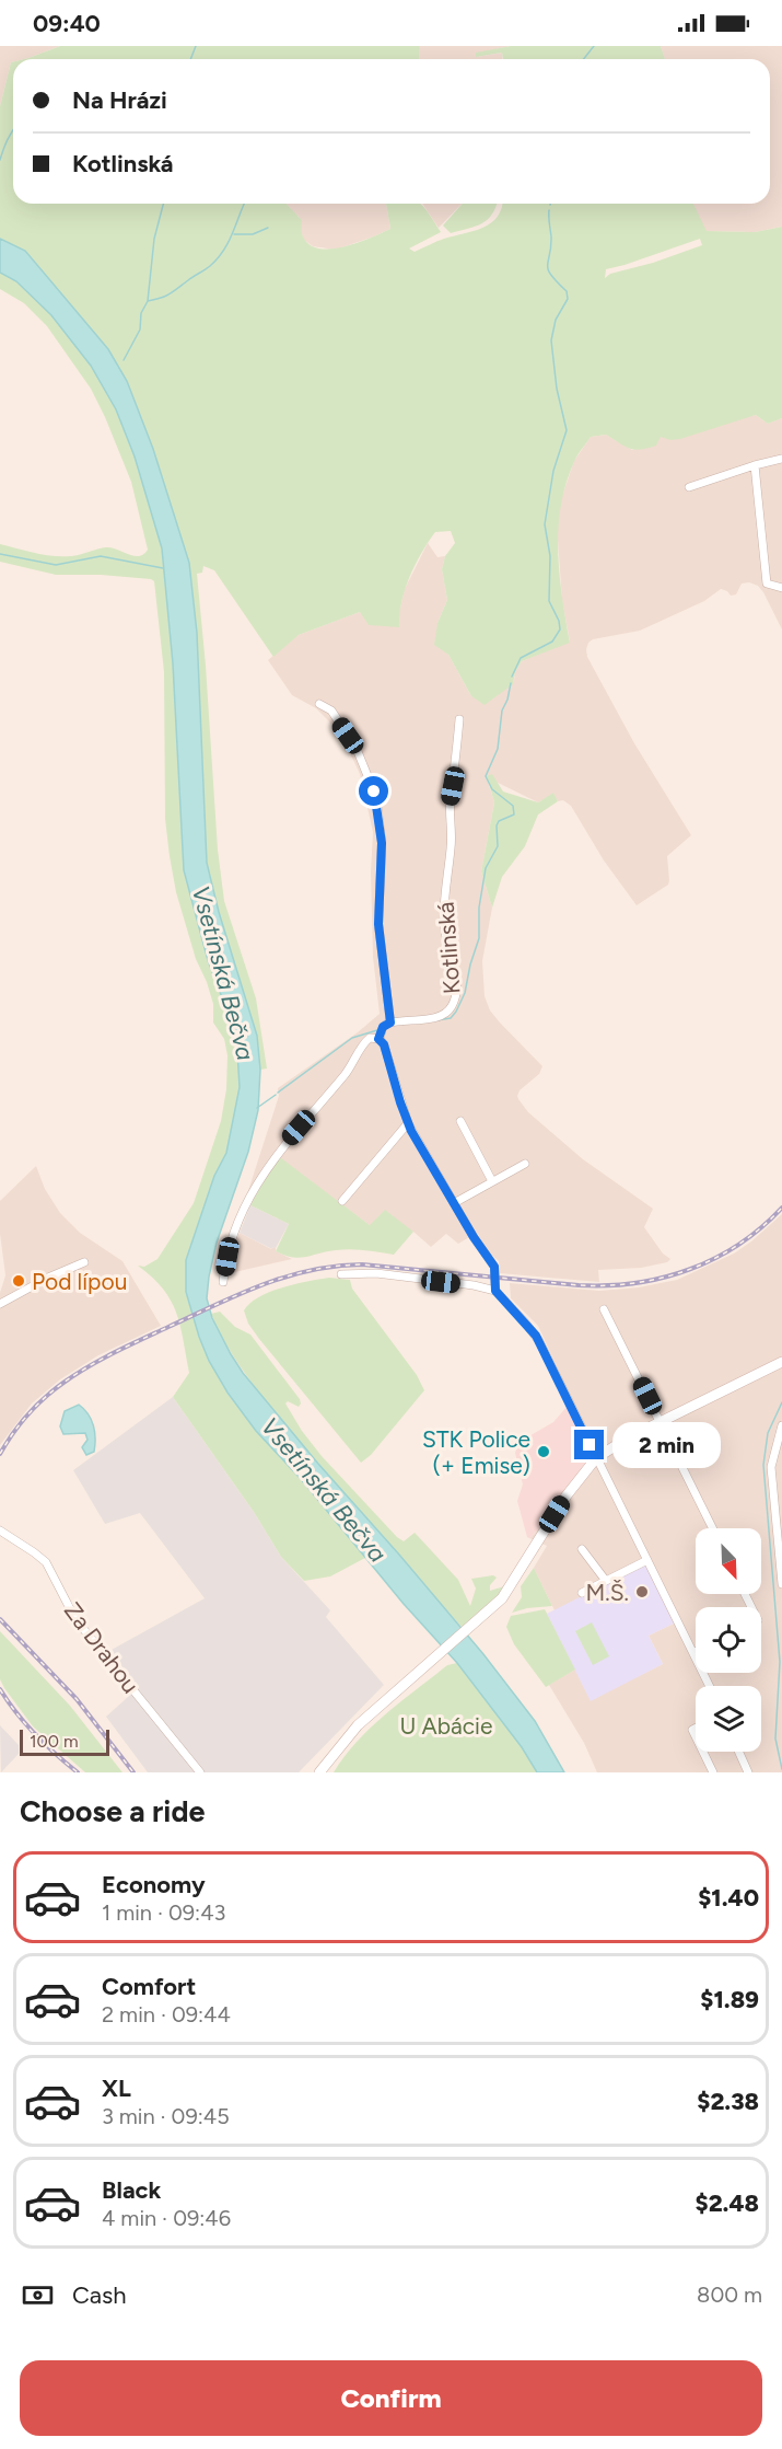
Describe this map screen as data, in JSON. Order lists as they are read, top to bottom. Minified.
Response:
{"streets":{"street":["Kotlinská","Za Drahou"]},"water":["Vsetínská Bečva"],"parks":["U Abácie"],"places":["Pod lípou","STK Police (+ Emise)","M.Š."],"scale_bar":"100 m","north":"bottom right","page":{"status":"09:40","banner":["Na Hrázi","Kotlinská"],"bubble":"2 min","scale":"100 m","heading":"Choose a ride","list":[{"name":"Economy","note":"1 min · 09:43","value":"$1.40"},{"name":"Comfort","note":"2 min · 09:44","value":"$1.89"},{"name":"XL","note":"3 min · 09:45","value":"$2.38"},{"name":"Black","note":"4 min · 09:46","value":"$2.48"}],"pay":["Cash","800 m"],"buttons":"Confirm"}}
